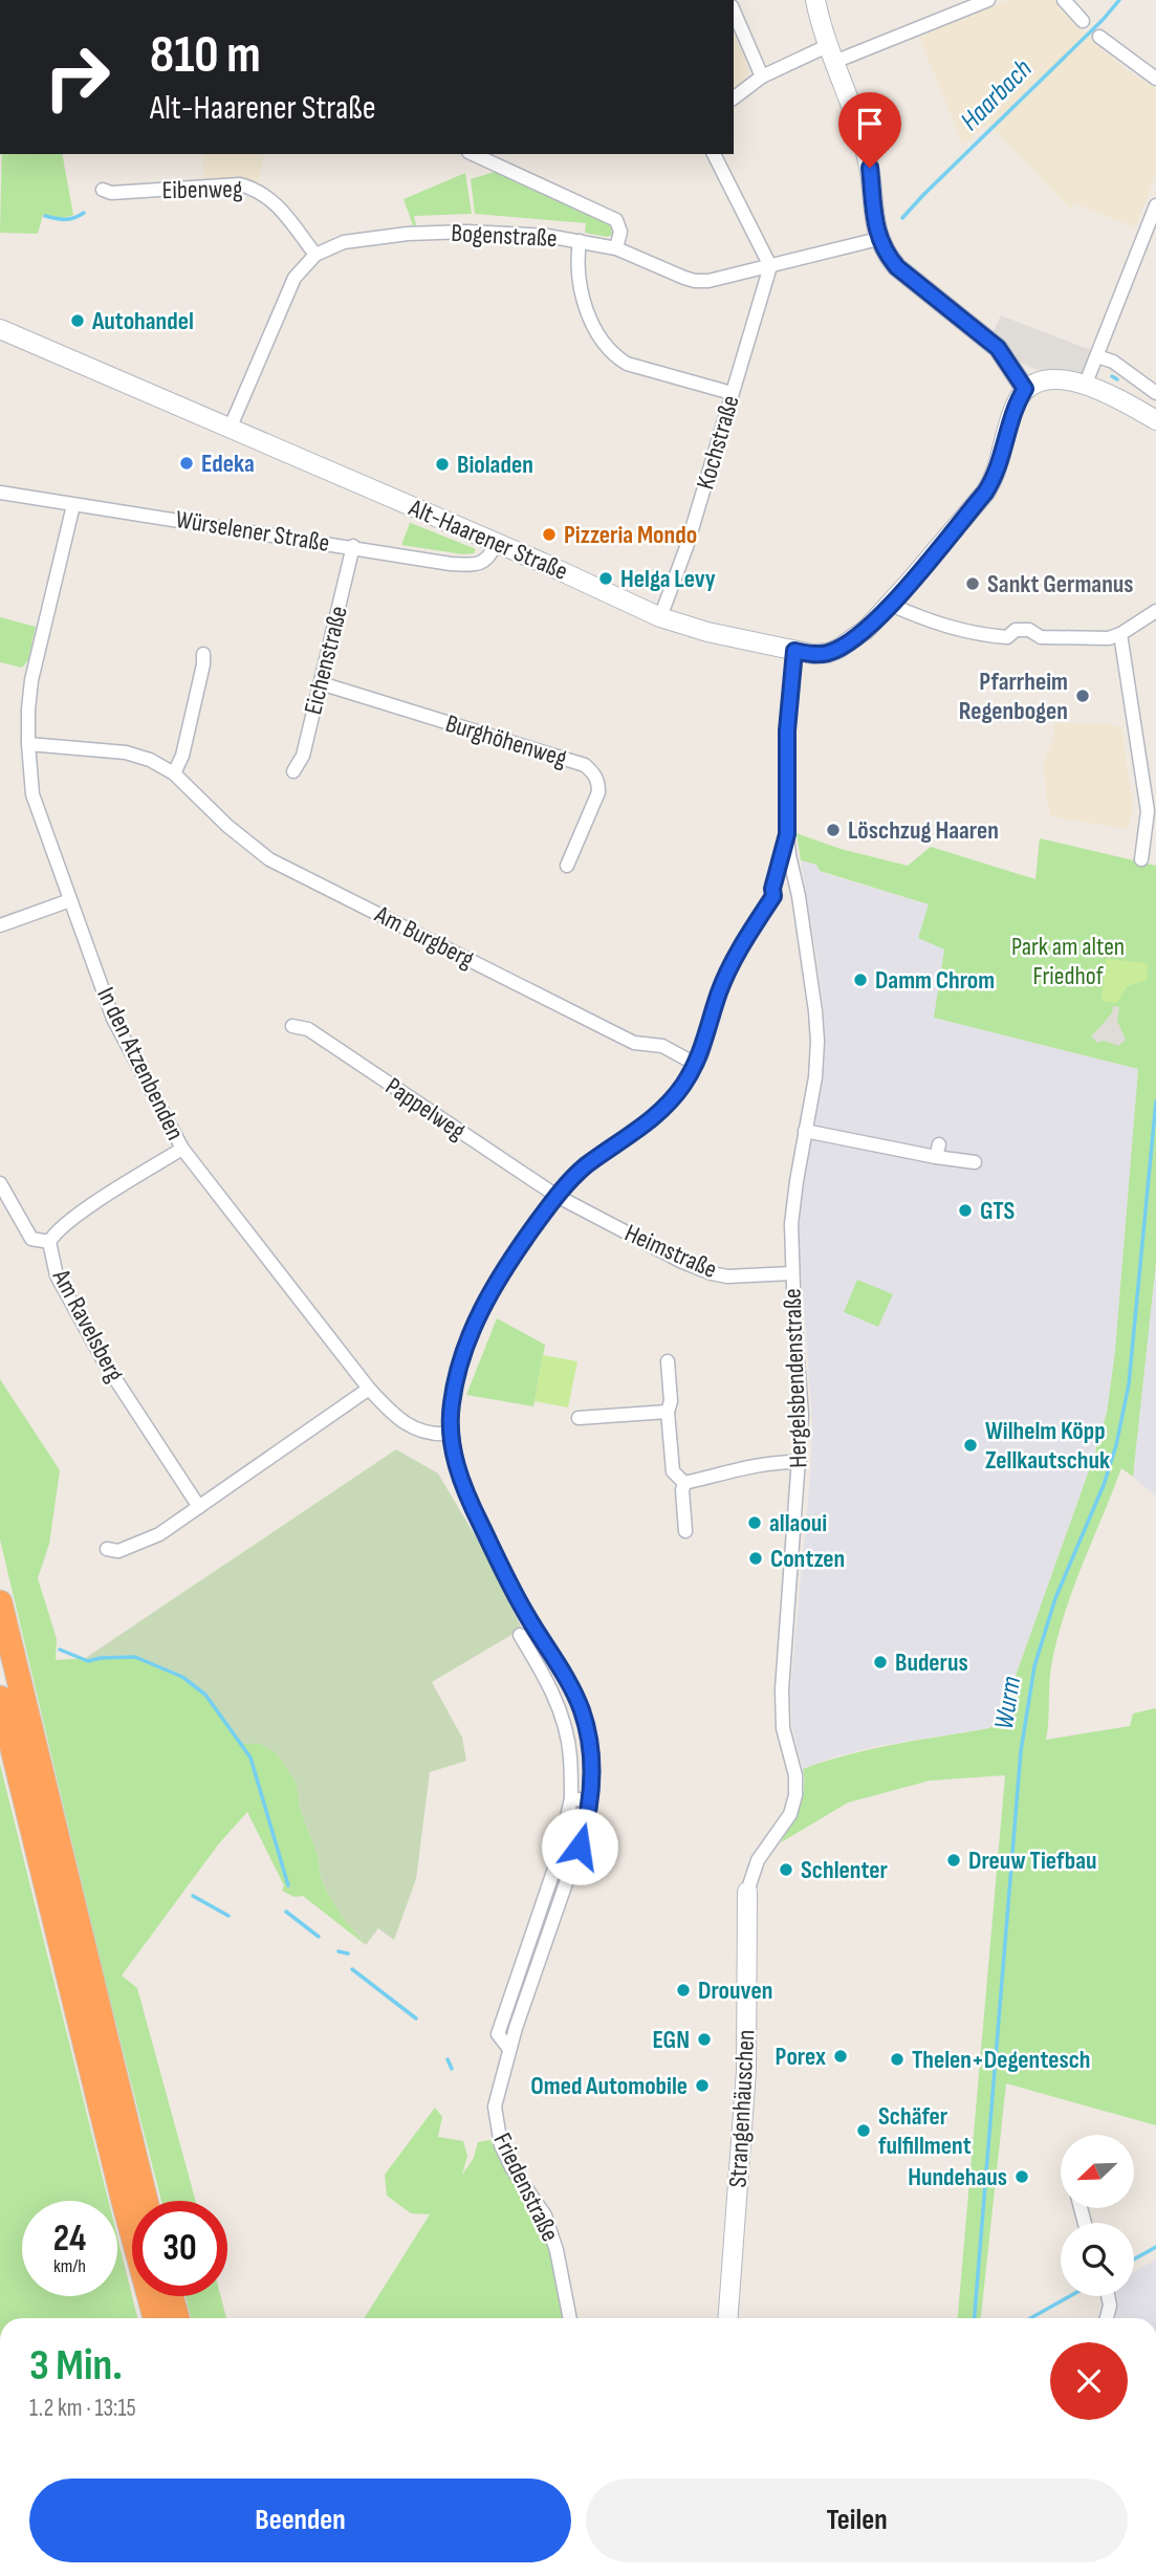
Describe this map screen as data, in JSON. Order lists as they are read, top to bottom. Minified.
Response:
{"streets":{"main road":["Alt-Haarener Straße","Strangenhäuschen"],"street":["Eibenweg","Bogenstraße","Kochstraße","Würselener Straße","Eichenstraße","Burghöhenweg","Am Burgberg","In den Atzenbenden","Pappelweg","Heimstraße","Am Ravelsberg","Hergelsbendenstraße","Friedenstraße"]},"crossings":[["Eibenweg","Bogenstraße"],["Bogenstraße","Kochstraße"],["Bogenstraße","Alt-Haarener Straße"],["Kochstraße","Alt-Haarener Straße"],["Würselener Straße","Alt-Haarener Straße"],["Würselener Straße","Eichenstraße"],["Würselener Straße","In den Atzenbenden"],["Alt-Haarener Straße","Friedenstraße"],["Eichenstraße","Burghöhenweg"],["Am Burgberg","In den Atzenbenden"],["Am Burgberg","Friedenstraße"],["In den Atzenbenden","Am Ravelsberg"],["In den Atzenbenden","Friedenstraße"],["Pappelweg","Heimstraße"],["Pappelweg","Friedenstraße"],["Heimstraße","Hergelsbendenstraße"],["Heimstraße","Friedenstraße"],["Hergelsbendenstraße","Strangenhäuschen"],["Hergelsbendenstraße","Friedenstraße"]],"water":["Haarbach","Wurm"],"parks":["Park am alten Friedhof"],"places":["Autohandel","Edeka","Bioladen","Pizzeria Mondo","Helga Levy","Sankt Germanus","Pfarrheim Regenbogen","Löschzug Haaren","Damm Chrom","GTS","Wilhelm Köpp Zellkautschuk","allaoui","Contzen","Buderus","Dreuw Tiefbau","Schlenter","Drouven","EGN","Porex","Thelen+Degentesch","Omed Automobile","Schäfer fulfillment","Hundehaus"],"north":"bottom left","page":{"turn":["810 m","Alt-Haarener Straße"],"speed":"24 km/h","limit":"30","heading":["3 Min.","1.2 km · 13:15"],"buttons":["Beenden","Teilen"]}}
